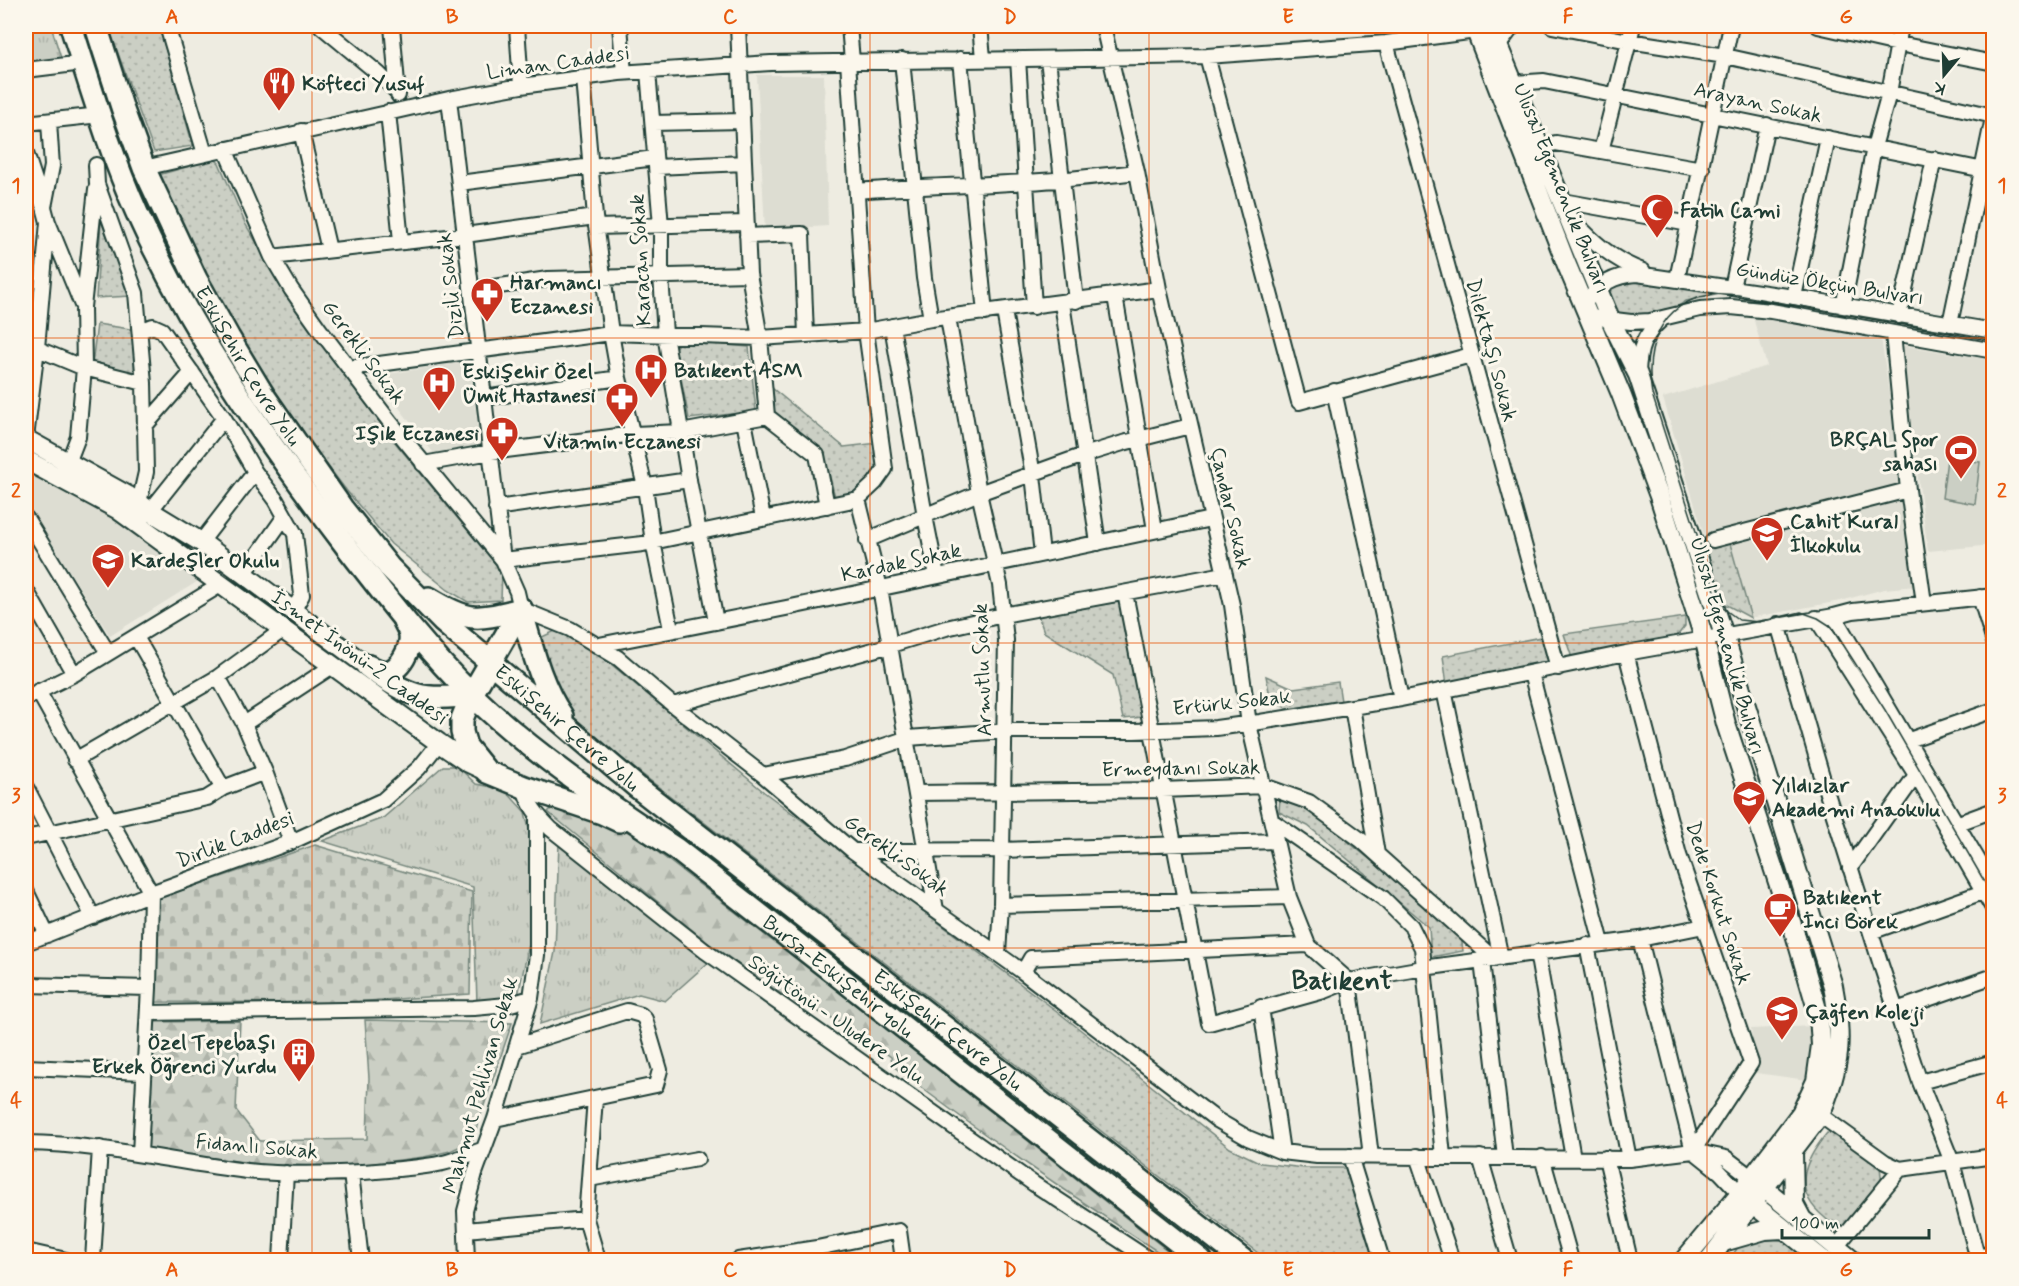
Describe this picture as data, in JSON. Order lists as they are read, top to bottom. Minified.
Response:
{"streets":{"highway":["Eskişehir Çevre Yolu","Bursa-Eskişehir yolu"],"main road":["Ulusal Egemenlik Bulvarı","İsmet İnönü-2 Caddesi"],"street":["Liman Caddesi","Arayan Sokak","Karacan Sokak","Gündüz Ökçün Bulvarı","Dizili Sokak","Dilektaşı Sokak","Gerekli Sokak","Çandar Sokak","Kardak Sokak","Armutlu Sokak","Ertürk Sokak","Ermeydanı Sokak","Dirlik Caddesi","Dede Korkut Sokak","Söğütönü - Uludere Yolu","Mahmut Pehlivan Sokak","Fidanlı Sokak"]},"crossings":[["Liman Caddesi","Ulusal Egemenlik Bulvarı"],["Liman Caddesi","Karacan Sokak"],["Liman Caddesi","Dizili Sokak"],["Liman Caddesi","Dilektaşı Sokak"],["Liman Caddesi","Gerekli Sokak"],["Liman Caddesi","Eskişehir Çevre Yolu"],["Liman Caddesi","Çandar Sokak"],["Arayan Sokak","Ulusal Egemenlik Bulvarı"],["Ulusal Egemenlik Bulvarı","Gündüz Ökçün Bulvarı"],["Ulusal Egemenlik Bulvarı","Ertürk Sokak"],["Karacan Sokak","Kardak Sokak"],["Dizili Sokak","Gerekli Sokak"],["Dilektaşı Sokak","Ertürk Sokak"],["Gerekli Sokak","Kardak Sokak"],["Gerekli Sokak","Armutlu Sokak"],["Gerekli Sokak","Ertürk Sokak"],["Gerekli Sokak","Dede Korkut Sokak"],["Eskişehir Çevre Yolu","Bursa-Eskişehir yolu"],["Çandar Sokak","Kardak Sokak"],["Çandar Sokak","Ertürk Sokak"],["Çandar Sokak","Ermeydanı Sokak"],["Kardak Sokak","Armutlu Sokak"],["İsmet İnönü-2 Caddesi","Dirlik Caddesi"],["Armutlu Sokak","Ertürk Sokak"],["Armutlu Sokak","Ermeydanı Sokak"],["Ertürk Sokak","Dede Korkut Sokak"],["Söğütönü - Uludere Yolu","Mahmut Pehlivan Sokak"],["Mahmut Pehlivan Sokak","Fidanlı Sokak"]],"districts":["Batıkent"],"places":{"restaurant":["Köfteci Yusuf"],"mosque":["Fatih Cami"],"pharmacy":["Harmancı Eczanesi","Vitamin Eczanesi","Işık Eczanesi"],"hospital":["Batıkent ASM","Eskişehir Özel Ümit Hastanesi"],"sports":["BRÇAL Spor sahası"],"school or university":["Cahit Kural İlkokulu","Kardeşler Okulu","Yıldızlar Akademi Anaokulu","Çağfen Koleji"],"cafe":["Batıkent İnci Börek"],"building":["Özel Tepebaşı Erkek Öğrenci Yurdu"]},"scale_bar":"100 m","north":"bottom","grid":{"columns":["A","B","C","D","E","F","G"],"rows":["1","2","3","4"]}}
